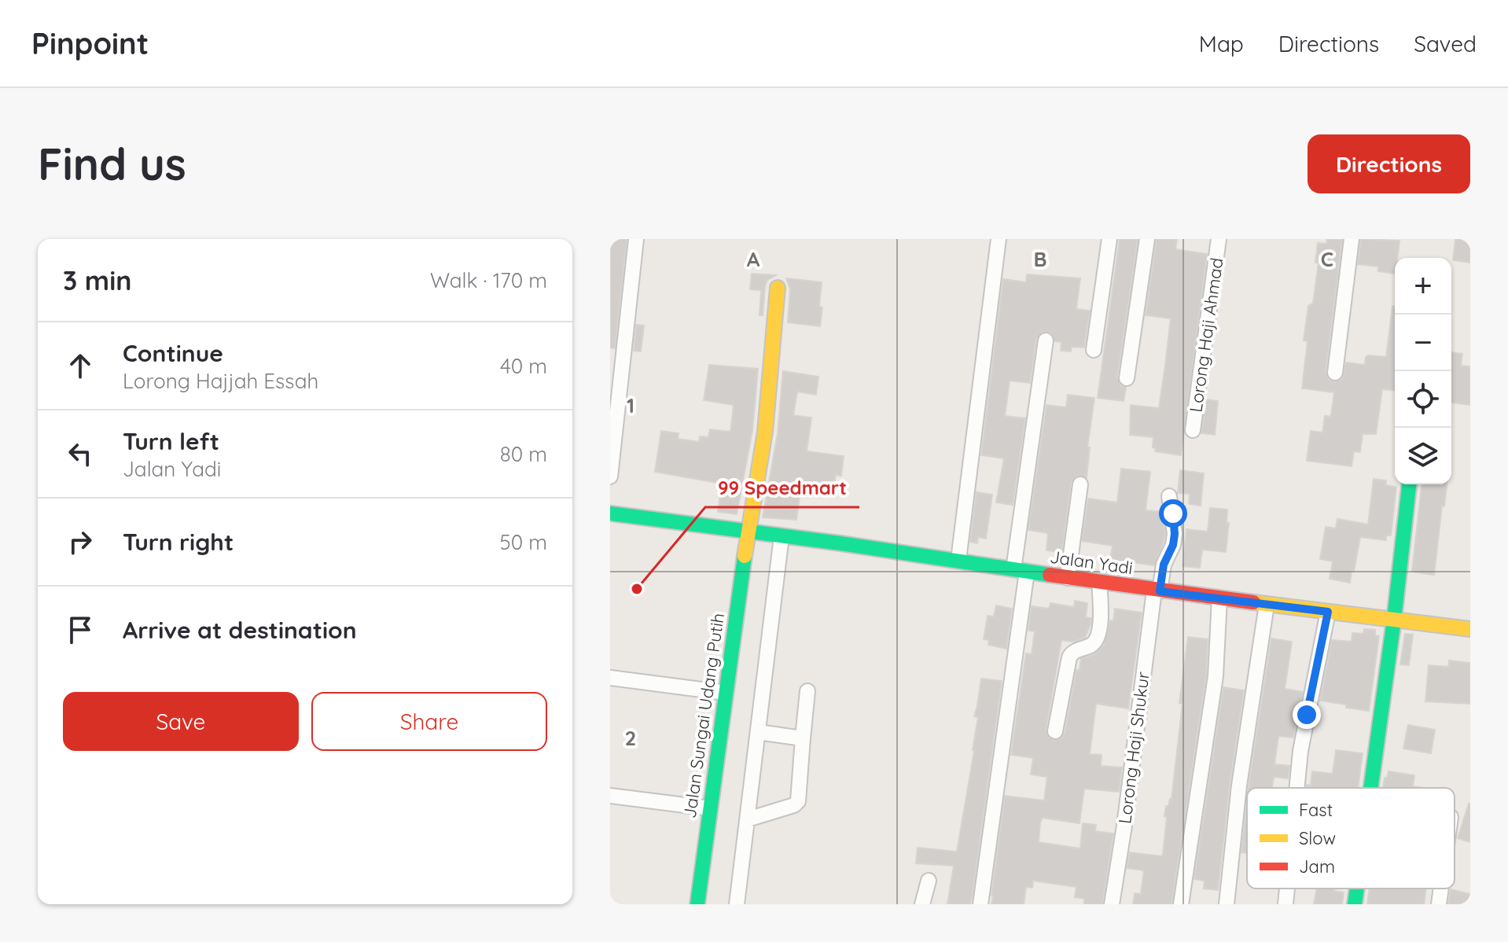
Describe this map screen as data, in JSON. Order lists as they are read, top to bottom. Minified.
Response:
{"streets":{"street":["Lorong Haji Ahmad","Jalan Yadi","Jalan Sungai Udang Putih","Lorong Haji Shukur"]},"crossings":[["Jalan Yadi","Jalan Sungai Udang Putih"],["Jalan Yadi","Lorong Haji Shukur"]],"places":["99 Speedmart"],"legend":["Fast","Slow","Jam"],"page":{"header":"Pinpoint","nav":["Map","Directions","Saved"],"buttons":["Directions",["Save","Share"]],"title":"Find us","heading":["3 min","Walk · 170 m"],"map_buttons":["+","−"],"list":[["Continue","Lorong Hajjah Essah","40 m"],["Turn left","Jalan Yadi","80 m"],["Turn right","50 m"],"Arrive at destination"]},"grid":{"columns":["A","B","C"],"rows":["1","2"]}}
